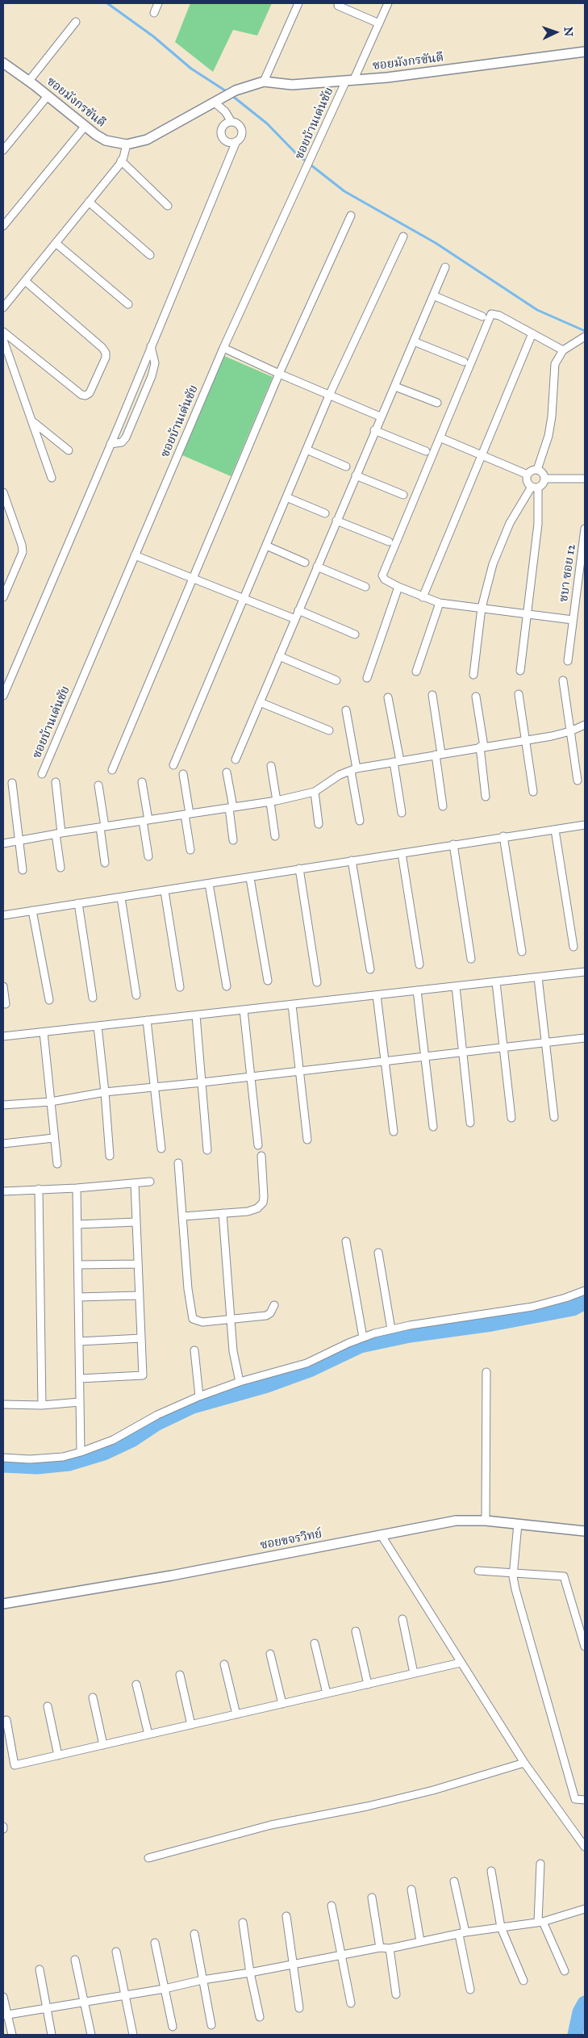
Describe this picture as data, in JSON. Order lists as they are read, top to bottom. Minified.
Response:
{"streets":{"street":["ซอยมังกรขันดี","ซอยบ้านเด่นชัย","ชบา ซอย 12","ซอยขจรวิทย์"]},"crossings":[["ซอยมังกรขันดี","ซอยบ้านเด่นชัย"]],"north":"right"}
